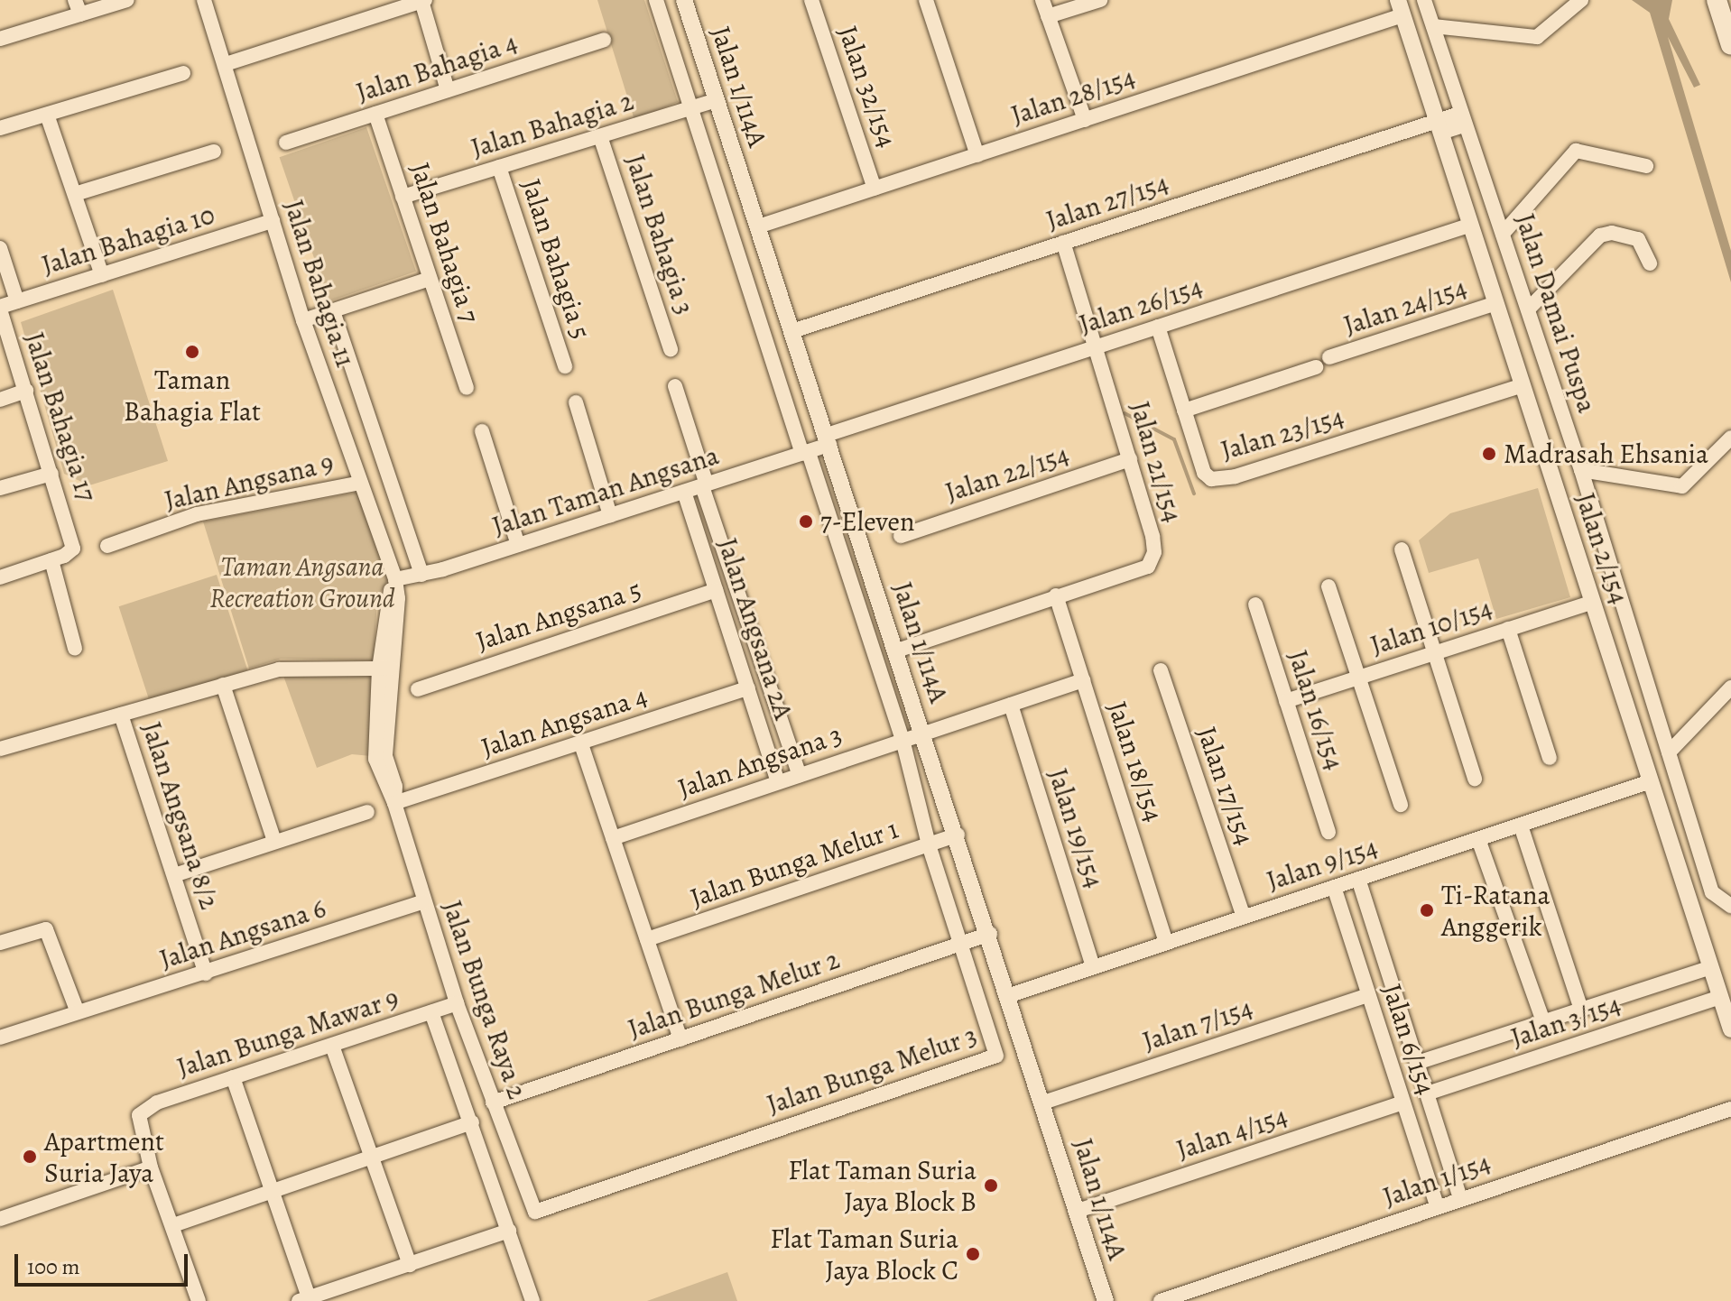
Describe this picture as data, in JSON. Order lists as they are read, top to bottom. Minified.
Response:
{"streets":{"street":["Jalan Bahagia 4","Jalan 1/114A","Jalan 32/154","Jalan 28/154","Jalan Bahagia 2","Jalan 27/154","Jalan Bahagia 3","Jalan Bahagia 10","Jalan Bahagia 7","Jalan Bahagia 5","Jalan Bahagia 11","Jalan 26/154","Jalan 24/154","Jalan Damai Puspa","Jalan Bahagia 17","Jalan 23/154","Jalan 21/154","Jalan 22/154","Jalan Angsana 9","Jalan Taman Angsana","Jalan 2/154","Jalan Angsana 5","Jalan 10/154","Jalan Angsana 2A","Jalan 16/154","Jalan Angsana 4","Jalan Angsana 3","Jalan 18/154","Jalan 17/154","Jalan Angsana 8/2","Jalan 19/154","Jalan Bunga Melur 1","Jalan 9/154","Jalan Angsana 6","Jalan Bunga Melur 2","Jalan Bunga Raya 2","Jalan 3/154","Jalan 7/154","Jalan Bunga Mawar 9","Jalan 6/154","Jalan Bunga Melur 3","Jalan 4/154","Jalan 1/154"]},"crossings":[["Jalan Bahagia 4","Jalan Bahagia 7"],["Jalan 1/114A","Jalan 28/154"],["Jalan 1/114A","Jalan Bahagia 2"],["Jalan 1/114A","Jalan 27/154"],["Jalan 1/114A","Jalan 26/154"],["Jalan 1/114A","Jalan 21/154"],["Jalan 1/114A","Jalan Taman Angsana"],["Jalan 1/114A","Jalan Angsana 3"],["Jalan 1/114A","Jalan Bunga Melur 1"],["Jalan 1/114A","Jalan 9/154"],["Jalan 1/114A","Jalan Bunga Melur 2"],["Jalan 1/114A","Jalan 7/154"],["Jalan 1/114A","Jalan 4/154"],["Jalan 32/154","Jalan 28/154"],["Jalan 28/154","Jalan 2/154"],["Jalan Bahagia 2","Jalan Bahagia 3"],["Jalan Bahagia 2","Jalan Bahagia 7"],["Jalan Bahagia 2","Jalan Bahagia 5"],["Jalan Bahagia 2","Jalan Bunga Melur 3"],["Jalan 27/154","Jalan Damai Puspa"],["Jalan 27/154","Jalan 21/154"],["Jalan 27/154","Jalan 2/154"],["Jalan Bahagia 10","Jalan Bahagia 11"],["Jalan Bahagia 10","Jalan Bahagia 17"],["Jalan Bahagia 11","Jalan Angsana 9"],["Jalan Bahagia 11","Jalan Taman Angsana"],["Jalan Bahagia 11","Jalan Bunga Raya 2"],["Jalan 26/154","Jalan 23/154"],["Jalan 26/154","Jalan 21/154"],["Jalan 26/154","Jalan Taman Angsana"],["Jalan 26/154","Jalan 2/154"],["Jalan 24/154","Jalan 2/154"],["Jalan 23/154","Jalan 2/154"],["Jalan 21/154","Jalan 22/154"],["Jalan 21/154","Jalan 18/154"],["Jalan Taman Angsana","Jalan Angsana 2A"],["Jalan Taman Angsana","Jalan Bunga Raya 2"],["Jalan Taman Angsana","Jalan Bunga Melur 3"],["Jalan 2/154","Jalan 10/154"],["Jalan 2/154","Jalan 9/154"],["Jalan 2/154","Jalan 3/154"],["Jalan Angsana 5","Jalan Angsana 2A"],["Jalan 10/154","Jalan 16/154"],["Jalan Angsana 2A","Jalan Angsana 4"],["Jalan Angsana 2A","Jalan Angsana 3"],["Jalan Angsana 4","Jalan Bunga Raya 2"],["Jalan Angsana 3","Jalan 18/154"],["Jalan Angsana 3","Jalan 19/154"],["Jalan Angsana 3","Jalan Bunga Melur 3"],["Jalan 18/154","Jalan 9/154"],["Jalan 17/154","Jalan 9/154"],["Jalan Angsana 8/2","Jalan Angsana 6"],["Jalan 19/154","Jalan 9/154"],["Jalan Bunga Melur 1","Jalan Bunga Melur 3"],["Jalan 9/154","Jalan 6/154"],["Jalan Angsana 6","Jalan Bunga Raya 2"],["Jalan Bunga Melur 2","Jalan Bunga Raya 2"],["Jalan Bunga Melur 2","Jalan Bunga Melur 3"],["Jalan Bunga Raya 2","Jalan Bunga Mawar 9"],["Jalan Bunga Raya 2","Jalan Bunga Melur 3"],["Jalan 7/154","Jalan 6/154"],["Jalan 6/154","Jalan 4/154"],["Jalan 6/154","Jalan 1/154"]],"parks":["Taman Angsana Recreation Ground"],"places":["Taman Bahagia Flat","Madrasah Ehsania","7-Eleven","Ti-Ratana Anggerik","Apartment Suria Jaya","Flat Taman Suria Jaya Block B","Flat Taman Suria Jaya Block C"],"scale_bar":"100 m"}
